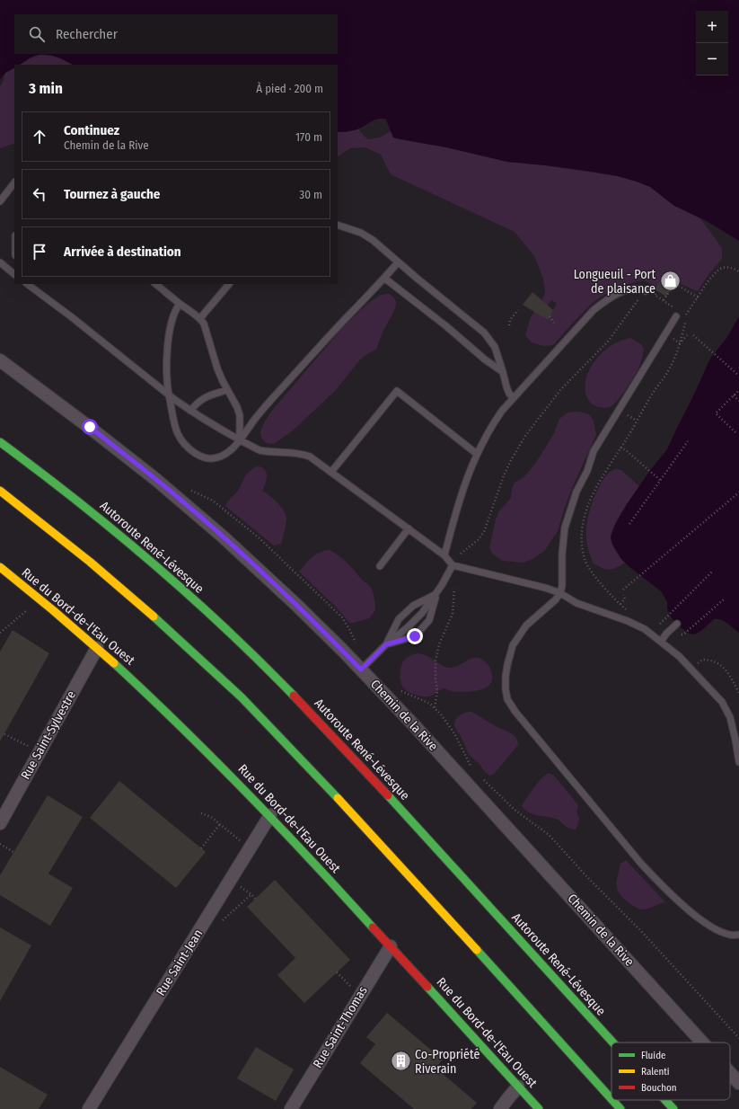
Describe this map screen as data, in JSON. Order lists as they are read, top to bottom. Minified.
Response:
{"streets":{"main road":["Autoroute René-Lévesque","Rue du Bord-de-l'Eau Ouest"],"street":["Chemin de la Rive","Rue Saint-Sylvestre","Rue Saint-Jean","Rue Saint-Thomas"]},"crossings":[["Rue du Bord-de-l'Eau Ouest","Rue Saint-Sylvestre"],["Rue du Bord-de-l'Eau Ouest","Rue Saint-Jean"],["Rue du Bord-de-l'Eau Ouest","Rue Saint-Thomas"]],"places":{"shop":["Longueuil - Port de plaisance"],"building":["Co-Propriété Riverain"]},"legend":["Fluide","Ralenti","Bouchon"],"page":{"map_buttons":["+","−"],"search":"Rechercher","heading":["3 min","À pied · 200 m"],"list":[["Continuez","Chemin de la Rive","170 m"],["Tournez à gauche","30 m"],"Arrivée à destination"]}}
